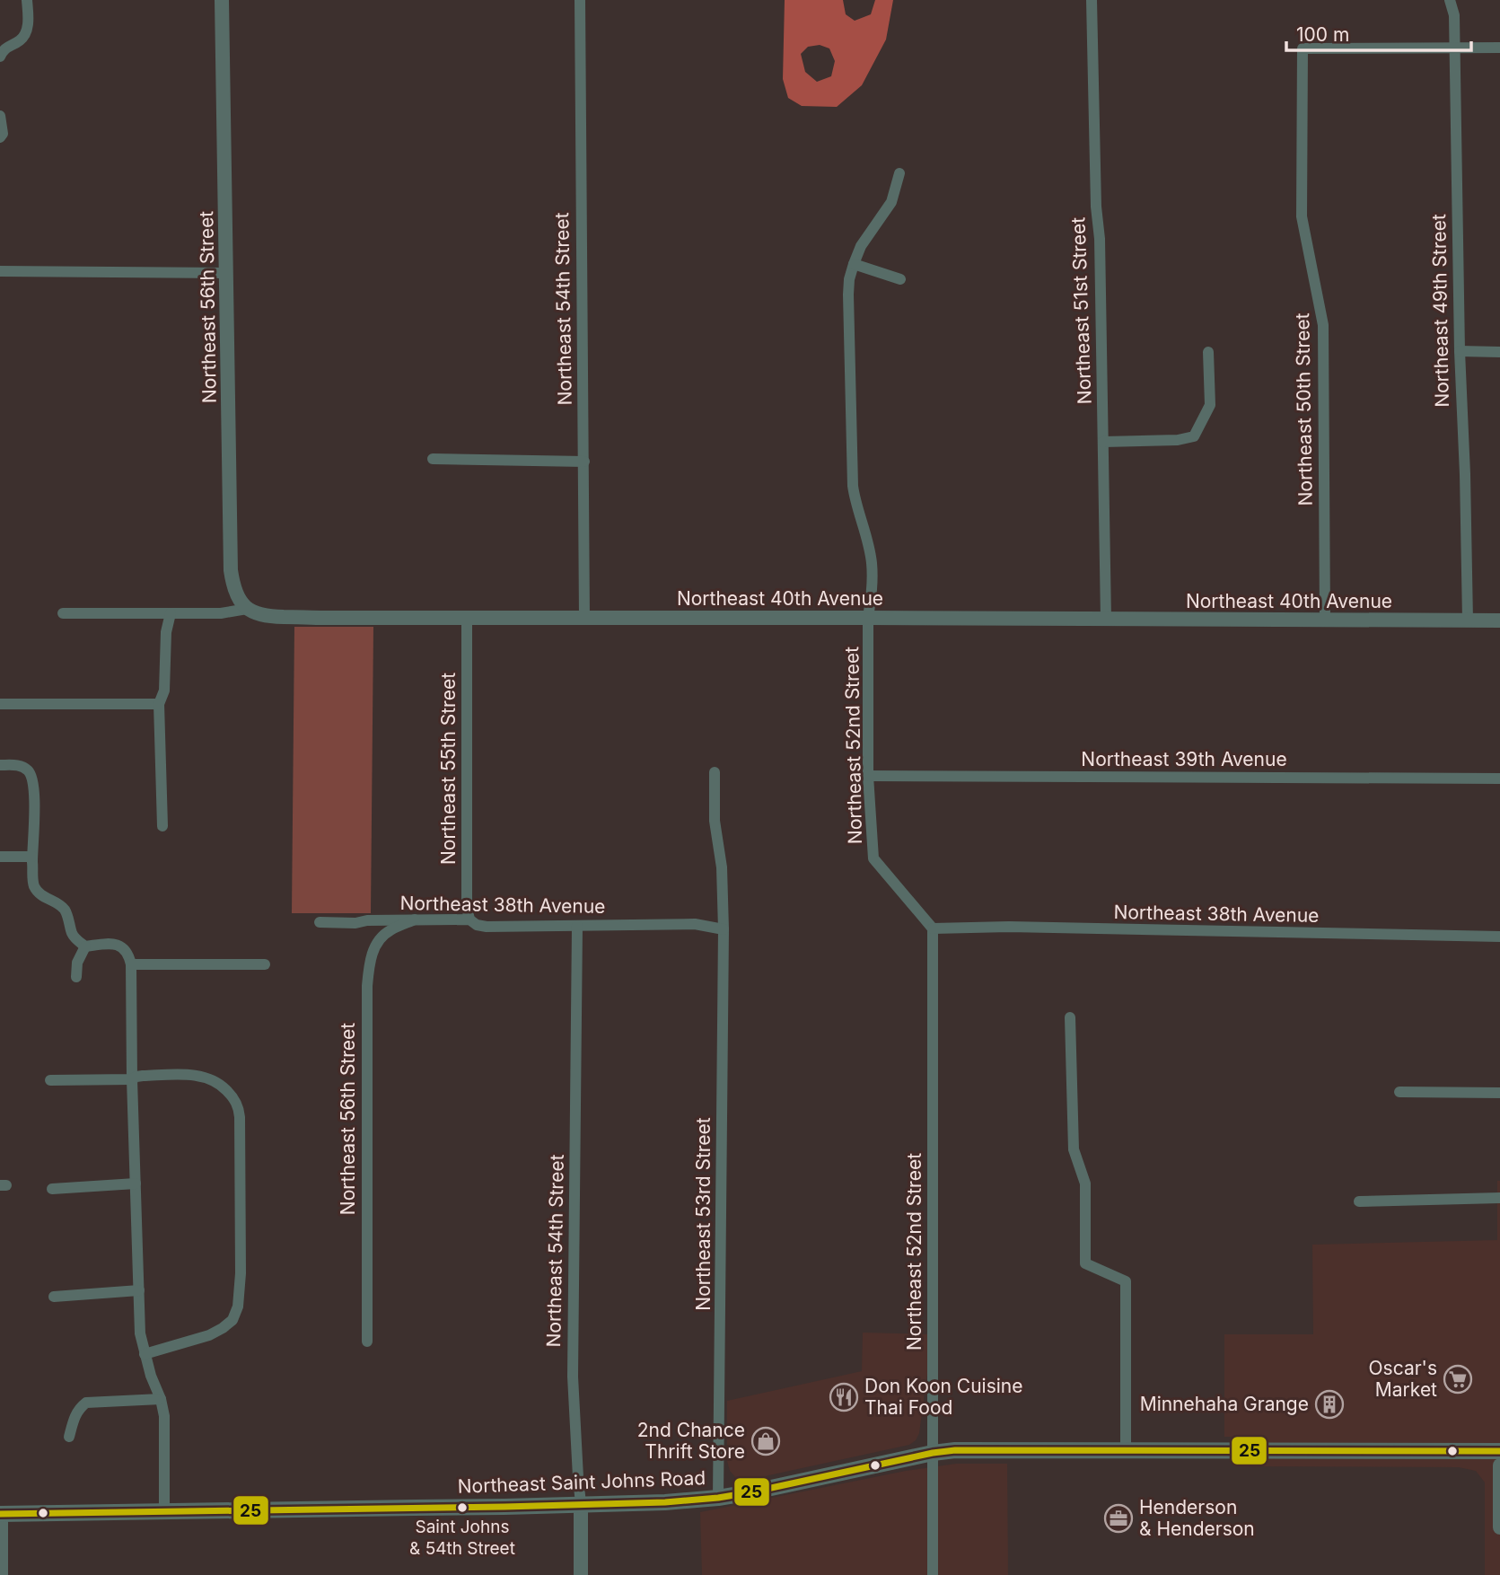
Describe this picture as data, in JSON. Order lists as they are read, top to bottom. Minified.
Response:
{"streets":{"main road":["Northeast Saint Johns Road"],"street":["Northeast 56th Street","Northeast 54th Street","Northeast 51st Street","Northeast 49th Street","Northeast 50th Street","Northeast 40th Avenue","Northeast 52nd Street","Northeast 39th Avenue","Northeast 55th Street","Northeast 38th Avenue","Northeast 53rd Street"]},"crossings":[["Northeast 56th Street","Northeast 40th Avenue"],["Northeast 56th Street","Northeast 38th Avenue"],["Northeast 54th Street","Northeast 40th Avenue"],["Northeast 54th Street","Northeast 38th Avenue"],["Northeast 54th Street","Northeast Saint Johns Road"],["Northeast 51st Street","Northeast 40th Avenue"],["Northeast 49th Street","Northeast 50th Street"],["Northeast 49th Street","Northeast 40th Avenue"],["Northeast 50th Street","Northeast 40th Avenue"],["Northeast 40th Avenue","Northeast 52nd Street"],["Northeast 40th Avenue","Northeast 55th Street"],["Northeast 52nd Street","Northeast 39th Avenue"],["Northeast 52nd Street","Northeast 38th Avenue"],["Northeast 52nd Street","Northeast Saint Johns Road"],["Northeast 55th Street","Northeast 38th Avenue"],["Northeast 38th Avenue","Northeast 53rd Street"],["Northeast 53rd Street","Northeast Saint Johns Road"]],"places":{"supermarket":["Oscar's Market"],"restaurant":["Don Koon Cuisine Thai Food"],"building":["Minnehaha Grange"],"shop":["2nd Chance Thrift Store"],"other":["Saint Johns & 54th Street"],"office":["Henderson & Henderson"]},"lines":["transit line 25"],"scale_bar":"100 m"}
